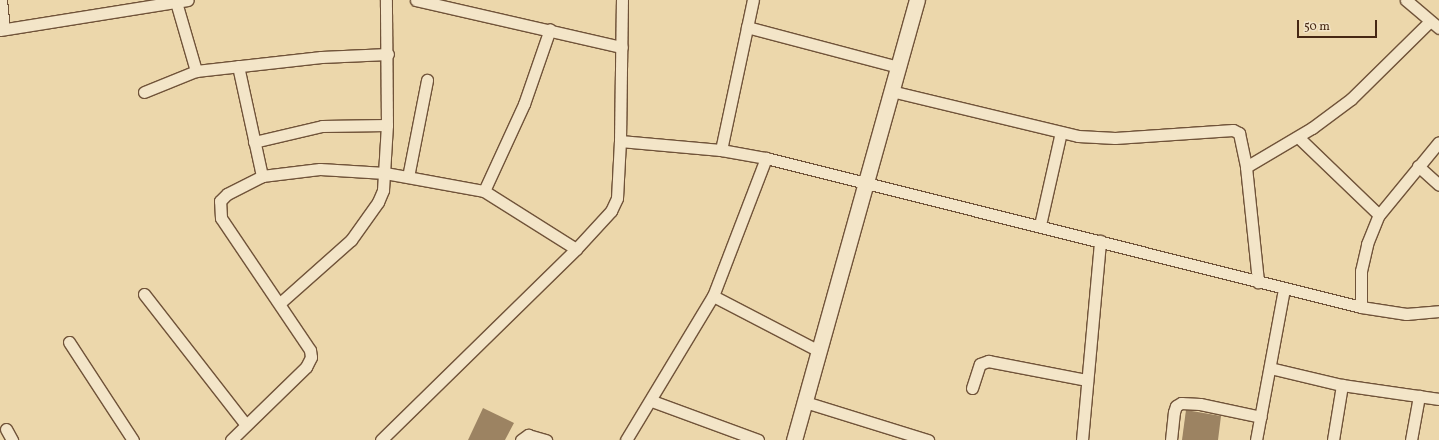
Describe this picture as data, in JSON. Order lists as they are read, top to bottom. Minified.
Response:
{"scale_bar":"50 m"}
